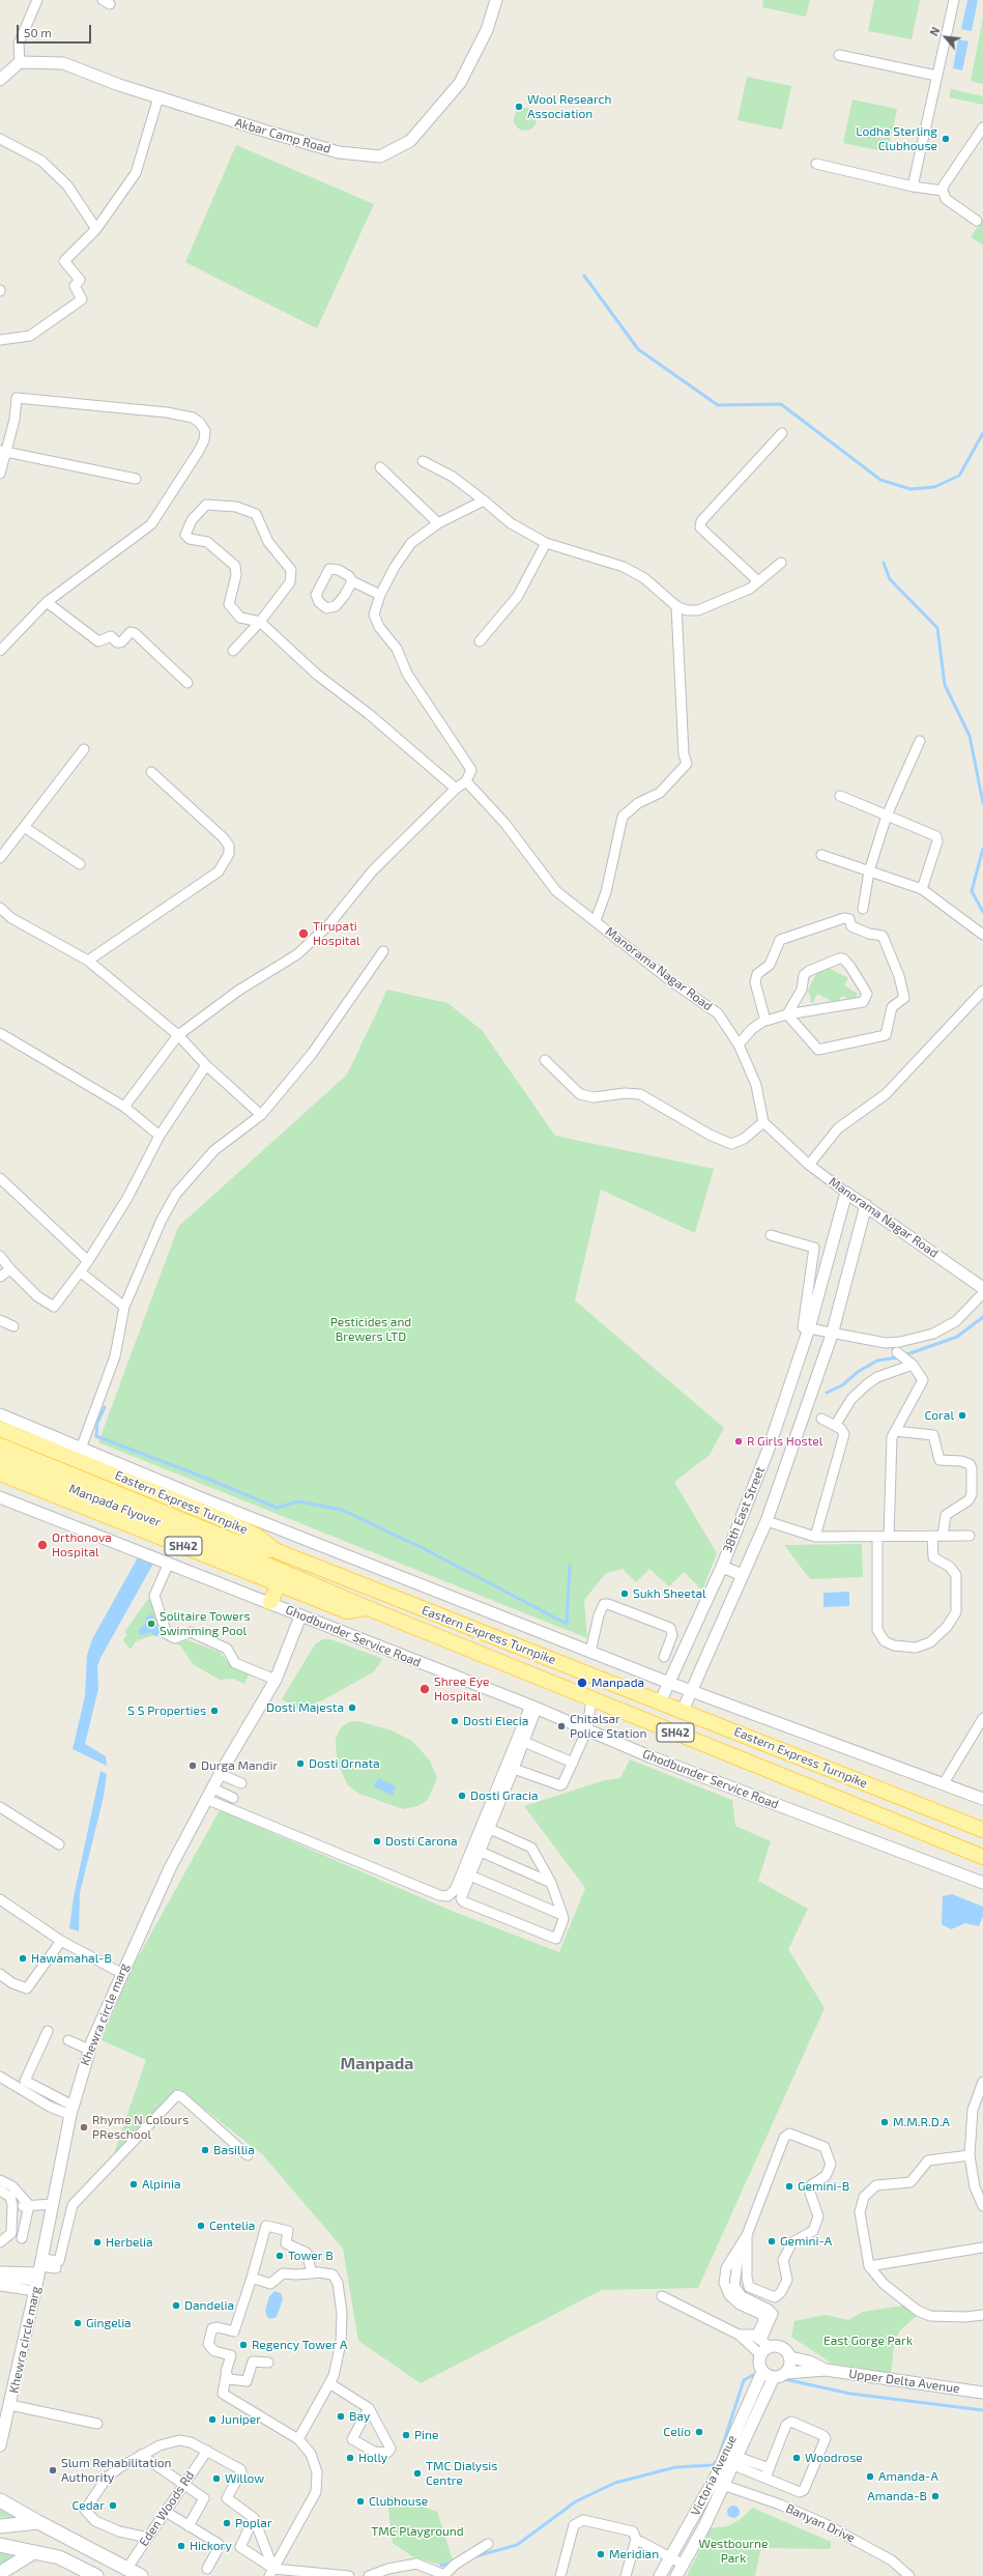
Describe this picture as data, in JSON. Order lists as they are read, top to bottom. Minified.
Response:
{"streets":{"main road":["Eastern Express Turnpike","Manpada Flyover","SH42"],"street":["Akbar Camp Road","Manorama Nagar Road","38th East Street","Ghodbunder Service Road","Khewra circle marg","Upper Delta Avenue","Victoria Avenue","Eden Woods Rd","Banyan Drive"]},"crossings":[["Manorama Nagar Road","38th East Street"],["Eastern Express Turnpike","Manpada Flyover"],["Eastern Express Turnpike","38th East Street"],["Eastern Express Turnpike","SH42"],["Manpada Flyover","SH42"],["Ghodbunder Service Road","Khewra circle marg"],["Upper Delta Avenue","Victoria Avenue"],["Victoria Avenue","Banyan Drive"]],"districts":["Manpada"],"parks":["Pesticides and Brewers LTD","East Gorge Park","TMC Playground","Westbourne Park"],"places":["Wool Research Association","Lodha Sterling Clubhouse","Tirupati Hospital","Coral","R Girls Hostel","Orthonova Hospital","Sukh Sheetal","Solitaire Towers Swimming Pool","Manpada","Shree Eye Hospital","Dosti Majesta","S S Properties","Dosti Elecia","Chitalsar Police Station","Dosti Ornata","Durga Mandir","Dosti Gracia","Dosti Carona","Hawamahal-B","M.M.R.D.A","Rhyme N Colours PReschool","Basillia","Alpinia","Gemini-B","Centelia","Gemini-A","Herbelia","Tower B","Dandelia","Gingelia","Regency Tower A","Bay","Juniper","Celio","Pine","Holly","Woodrose","Slum Rehabilitation Authority","TMC Dialysis Centre","Amanda-A","Willow","Amanda-B","Clubhouse","Cedar","Poplar","Hickory","Meridian"],"scale_bar":"50 m","north":"top left"}
